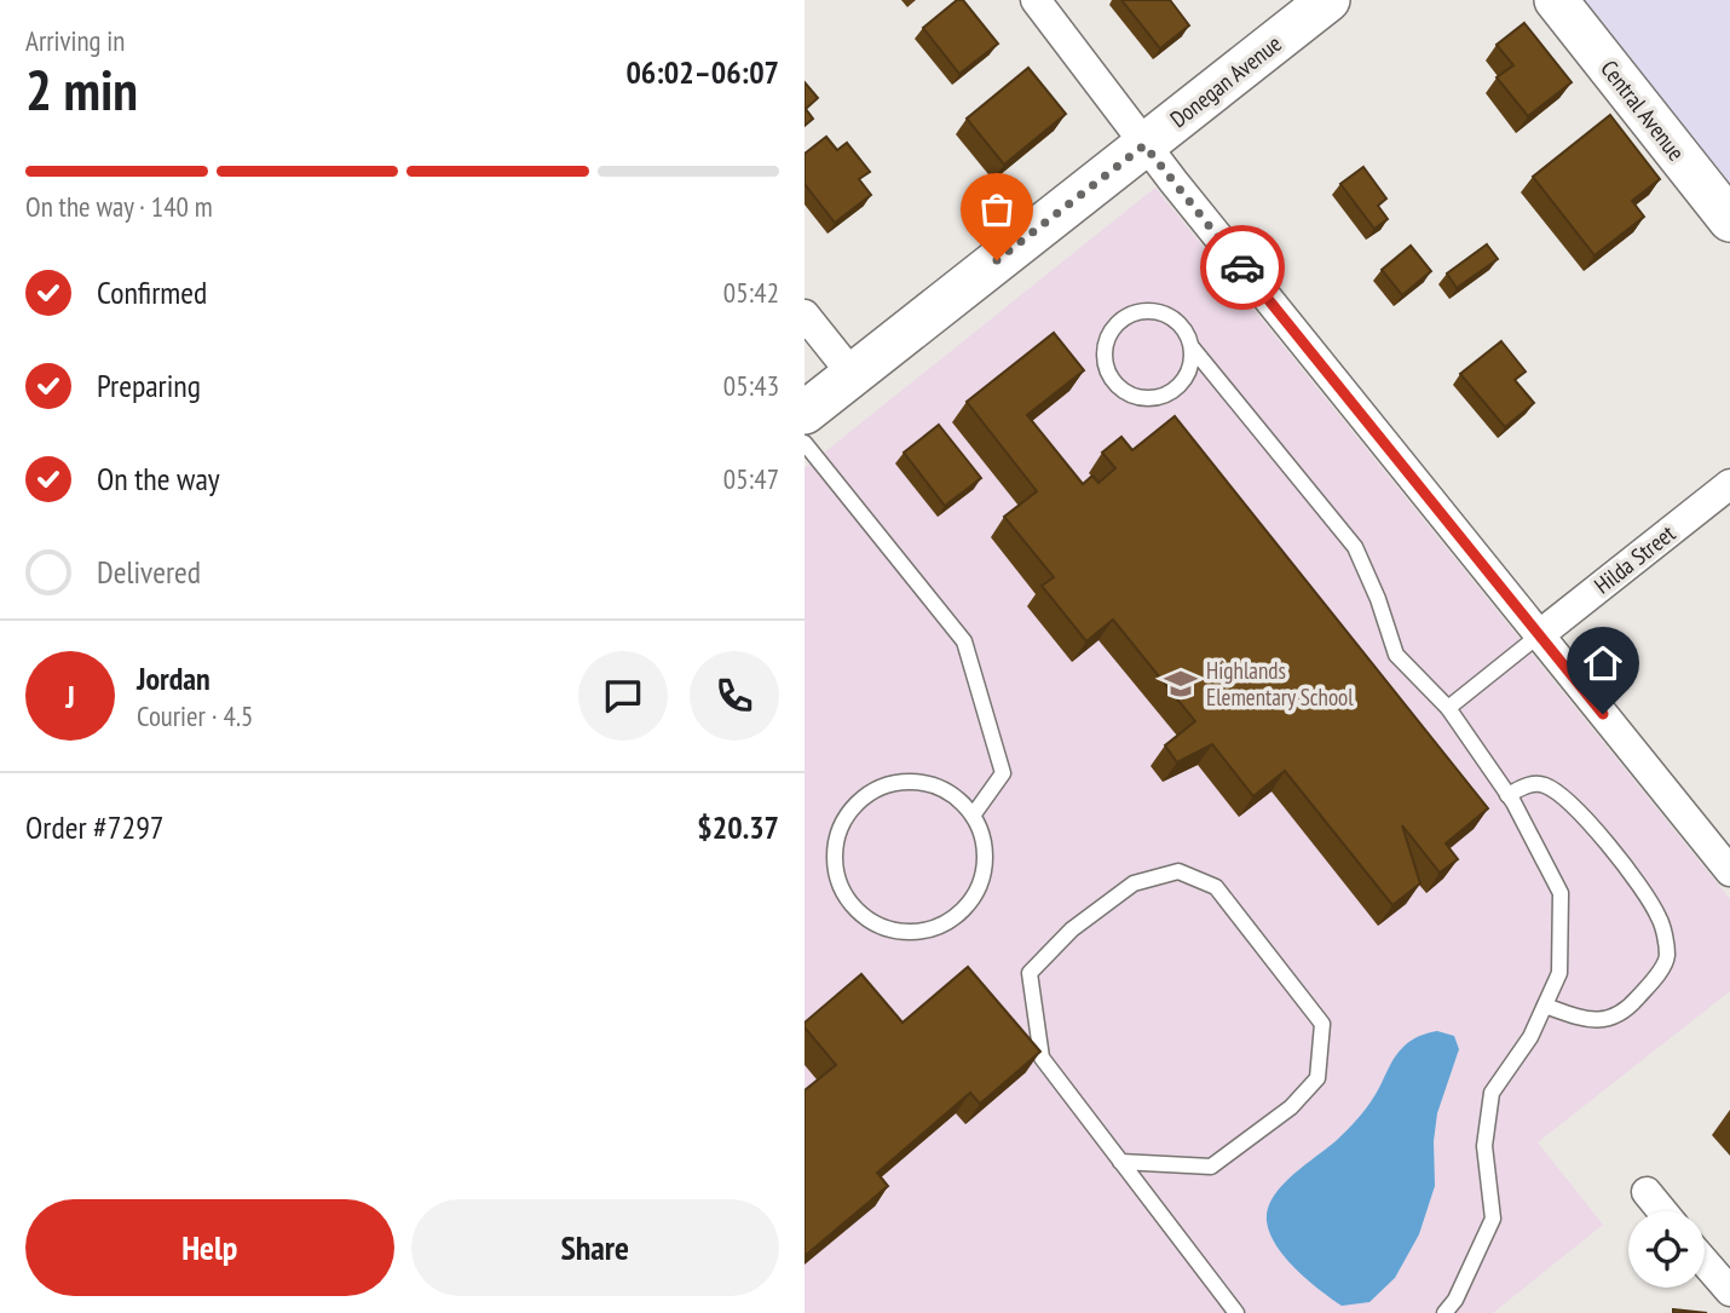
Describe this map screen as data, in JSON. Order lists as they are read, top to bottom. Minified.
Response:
{"streets":{"street":["Donegan Avenue","Central Avenue","Hilda Street"]},"places":{"school or university":["Highlands Elementary School"]},"page":{"heading":["2 min","Arriving in","06:02–06:07"],"panel":["Jordan","Courier · 4.5","Order #7297","$20.37"],"bar":"On the way · 140 m","list":[["Confirmed","05:42"],["Preparing","05:43"],["On the way","05:47"],"Delivered"],"round":"J","buttons":["Help","Share"]}}
